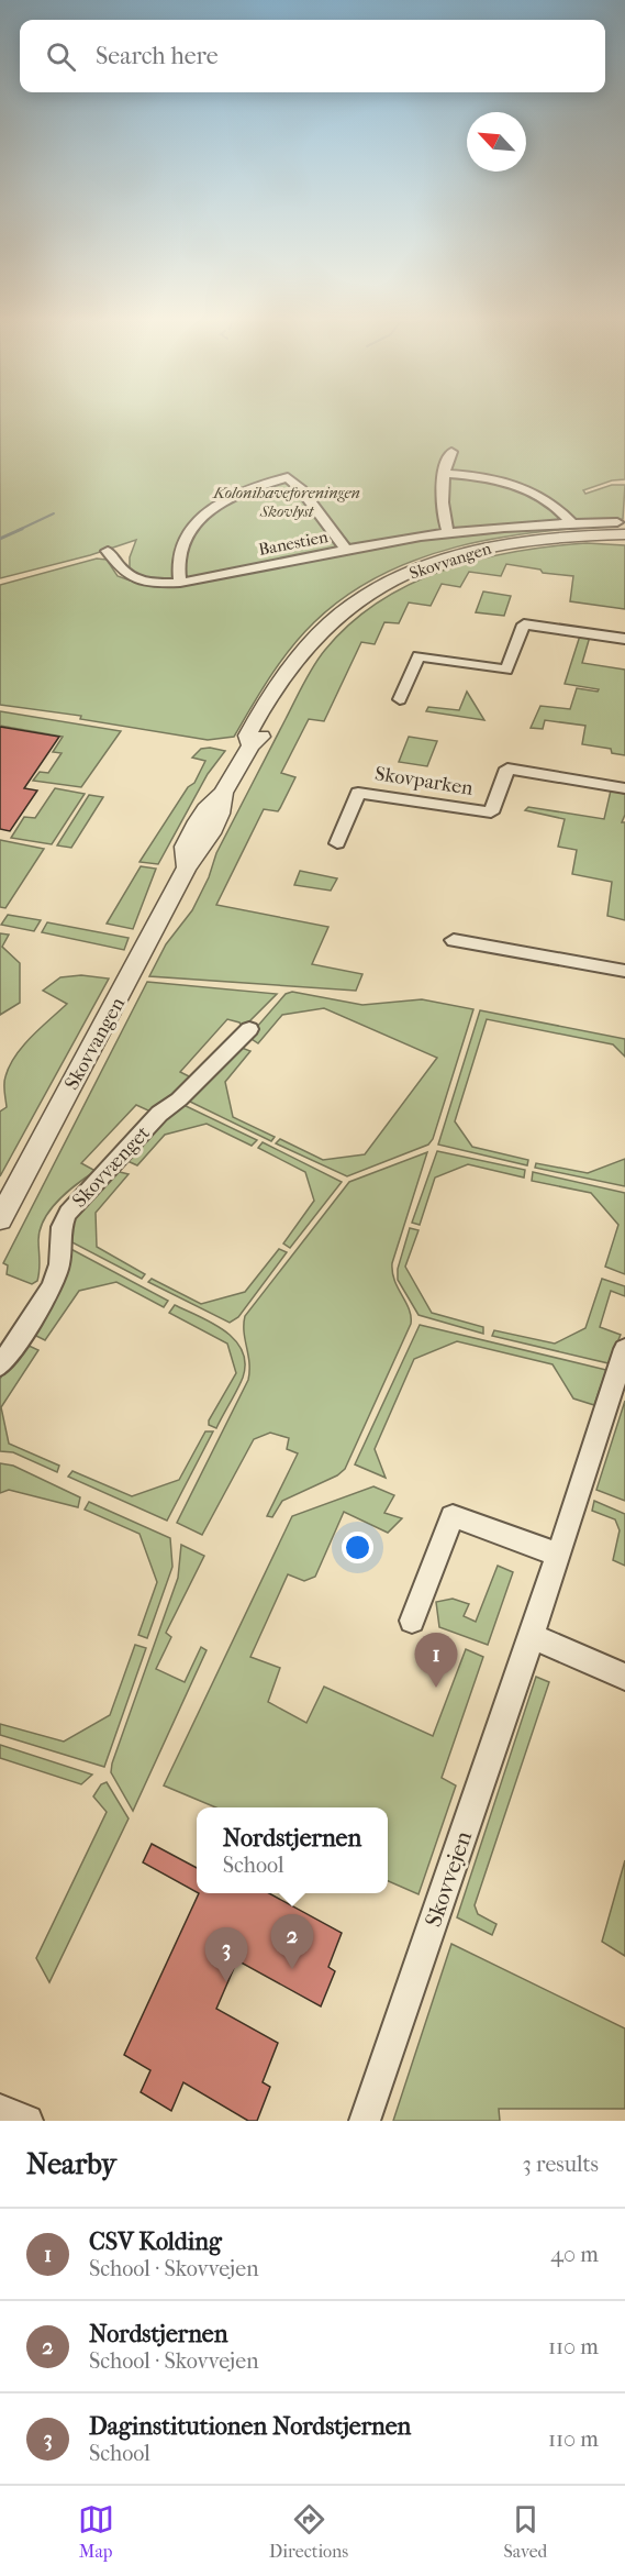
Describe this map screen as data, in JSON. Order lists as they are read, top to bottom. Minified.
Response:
{"streets":{"street":["Banestien","Skovvangen","Skovparken","Skovvænget","Skovvejen"]},"crossings":[["Banestien","Skovvangen"]],"parks":["Kolonihaveforeningen Skovlyst"],"north":"top left","page":{"search":"Search here","pins":["1","2","3"],"popup":["Nordstjernen","School"],"heading":["Nearby","3 results"],"list":[{"mark":"1","name":"CSV Kolding","note":"School · Skovvejen","value":"40 m"},{"mark":"2","name":"Nordstjernen","note":"School · Skovvejen","value":"110 m"},{"mark":"3","name":"Daginstitutionen Nordstjernen","note":"School","value":"110 m"}],"nav":["Map","Directions","Saved"]}}
